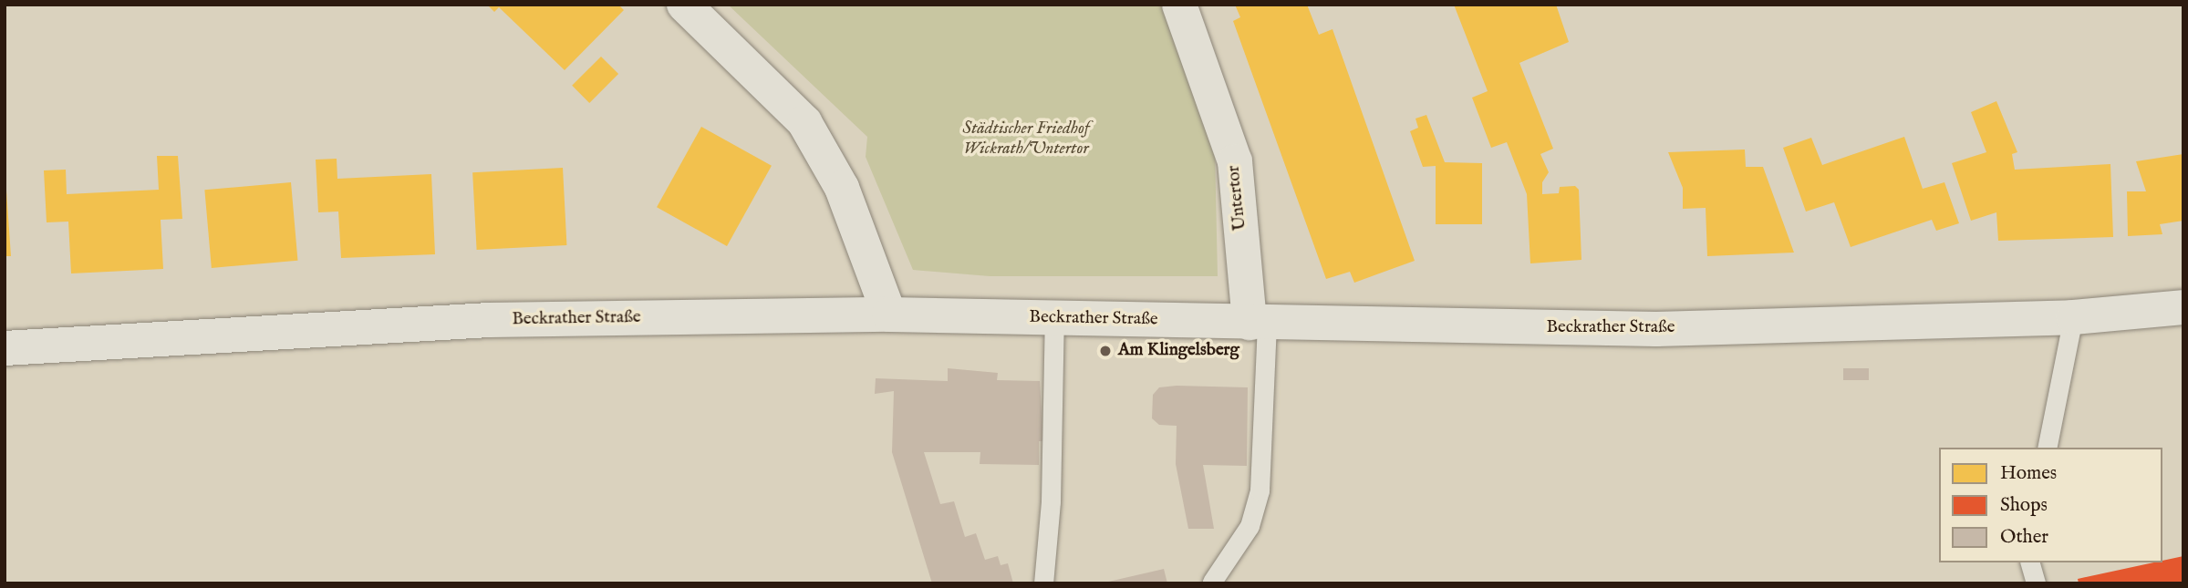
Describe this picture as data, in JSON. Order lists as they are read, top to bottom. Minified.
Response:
{"streets":{"street":["Untertor","Beckrather Straße"]},"crossings":[["Untertor","Beckrather Straße"]],"parks":["Städtischer Friedhof Wickrath/Untertor"],"places":["Am Klingelsberg"],"legend":["Homes","Shops","Other"]}
